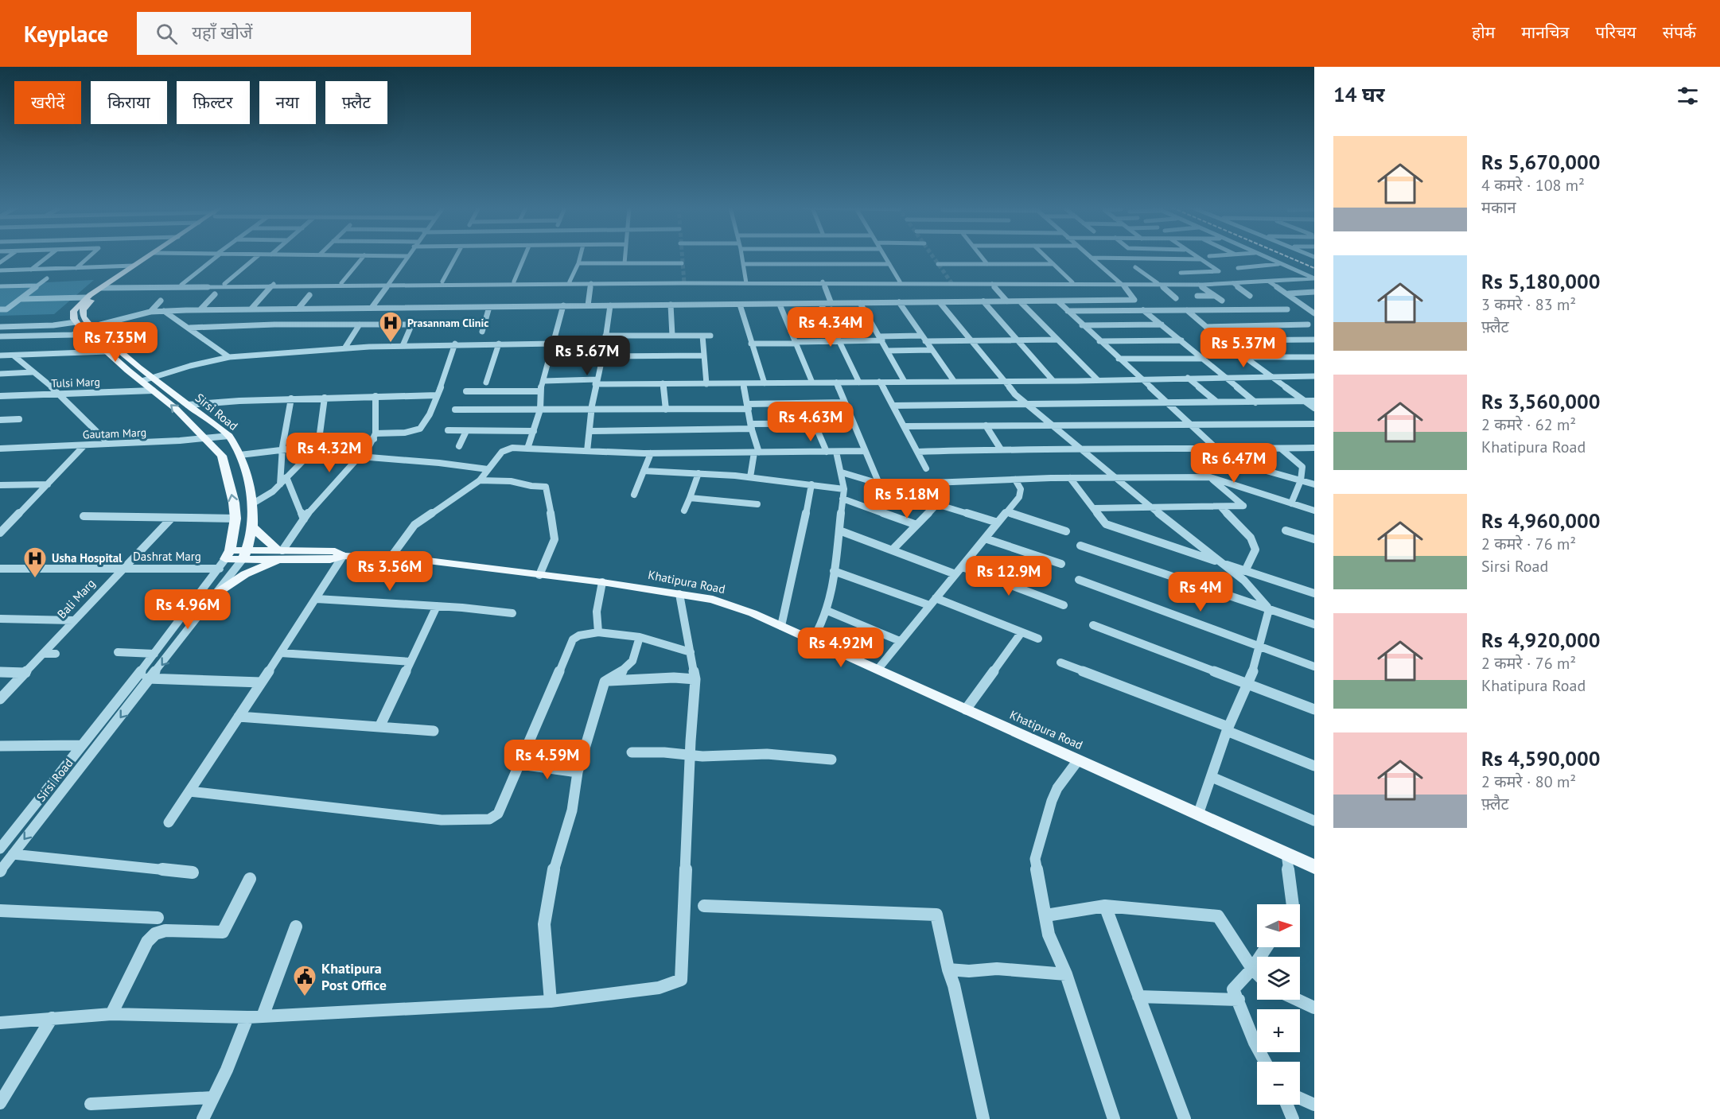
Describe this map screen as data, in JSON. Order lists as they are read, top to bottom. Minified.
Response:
{"streets":{"main road":["Sirsi Road","Khatipura Road"],"street":["Tulsi Marg","Gautam Marg","Dashrat Marg","Bali Marg"]},"crossings":[["Tulsi Marg","Sirsi Road"],["Sirsi Road","Gautam Marg"],["Sirsi Road","Dashrat Marg"],["Sirsi Road","Khatipura Road"],["Dashrat Marg","Khatipura Road"],["Dashrat Marg","Bali Marg"]],"places":{"hospital":["Prasannam Clinic","Usha Hospital"],"public building":["Khatipura Post Office"]},"north":"right","page":{"header":"Keyplace","search":"यहाँ खोजें","nav":["होम","मानचित्र","परिचय","संपर्क"],"heading":"14 घर","chip":["खरीदें","किराया","फ़िल्टर","नया","फ़्लैट"],"list":[{"name":"Rs 5,670,000","note":"4 कमरे · 108 m² · मकान"},{"name":"Rs 5,180,000","note":"3 कमरे · 83 m² · फ़्लैट"},{"name":"Rs 3,560,000","note":"2 कमरे · 62 m² · Khatipura Road"},{"name":"Rs 4,960,000","note":"2 कमरे · 76 m² · Sirsi Road"},{"name":"Rs 4,920,000","note":"2 कमरे · 76 m² · Khatipura Road"},{"name":"Rs 4,590,000","note":"2 कमरे · 80 m² · फ़्लैट"}],"price":["Rs 4.34M","Rs 7.35M","Rs 5.37M","Rs 5.67M","Rs 4.63M","Rs 4.32M","Rs 6.47M","Rs 5.18M","Rs 3.56M","Rs 12.9M","Rs 4M","Rs 4.96M","Rs 4.92M","Rs 4.59M"],"map_buttons":["+","−"]}}
